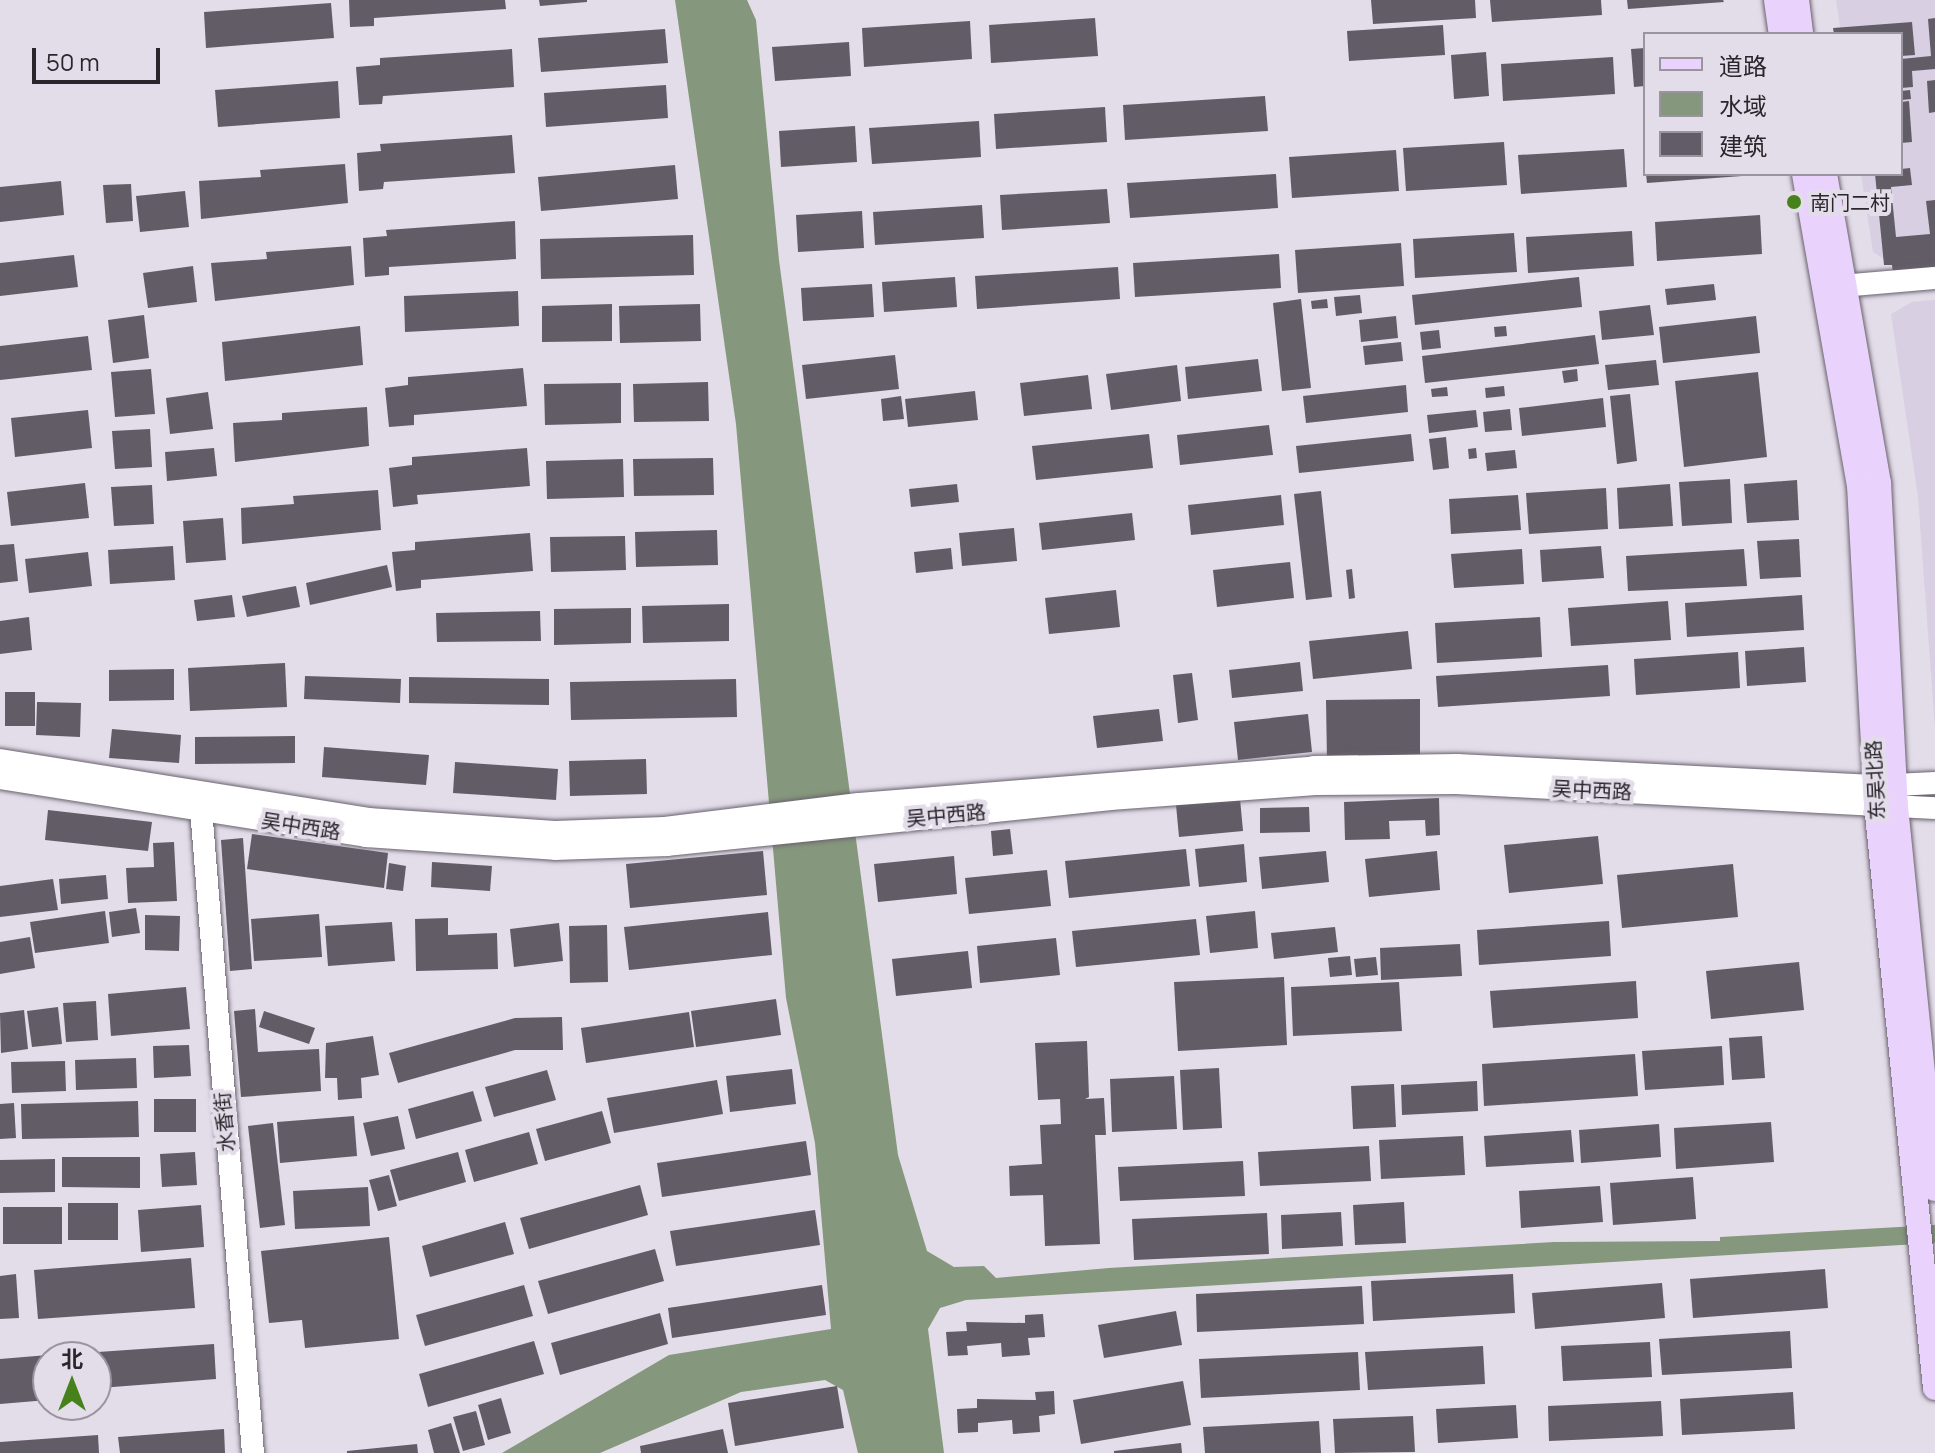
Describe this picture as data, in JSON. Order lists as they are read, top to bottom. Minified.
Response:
{"streets":{"main road":["东吴北路","吴中西路","水香街"]},"crossings":[["东吴北路","吴中西路"],["吴中西路","水香街"]],"places":["南门二村"],"legend":["道路","水域","建筑"],"scale_bar":"50 m","north":"top"}
